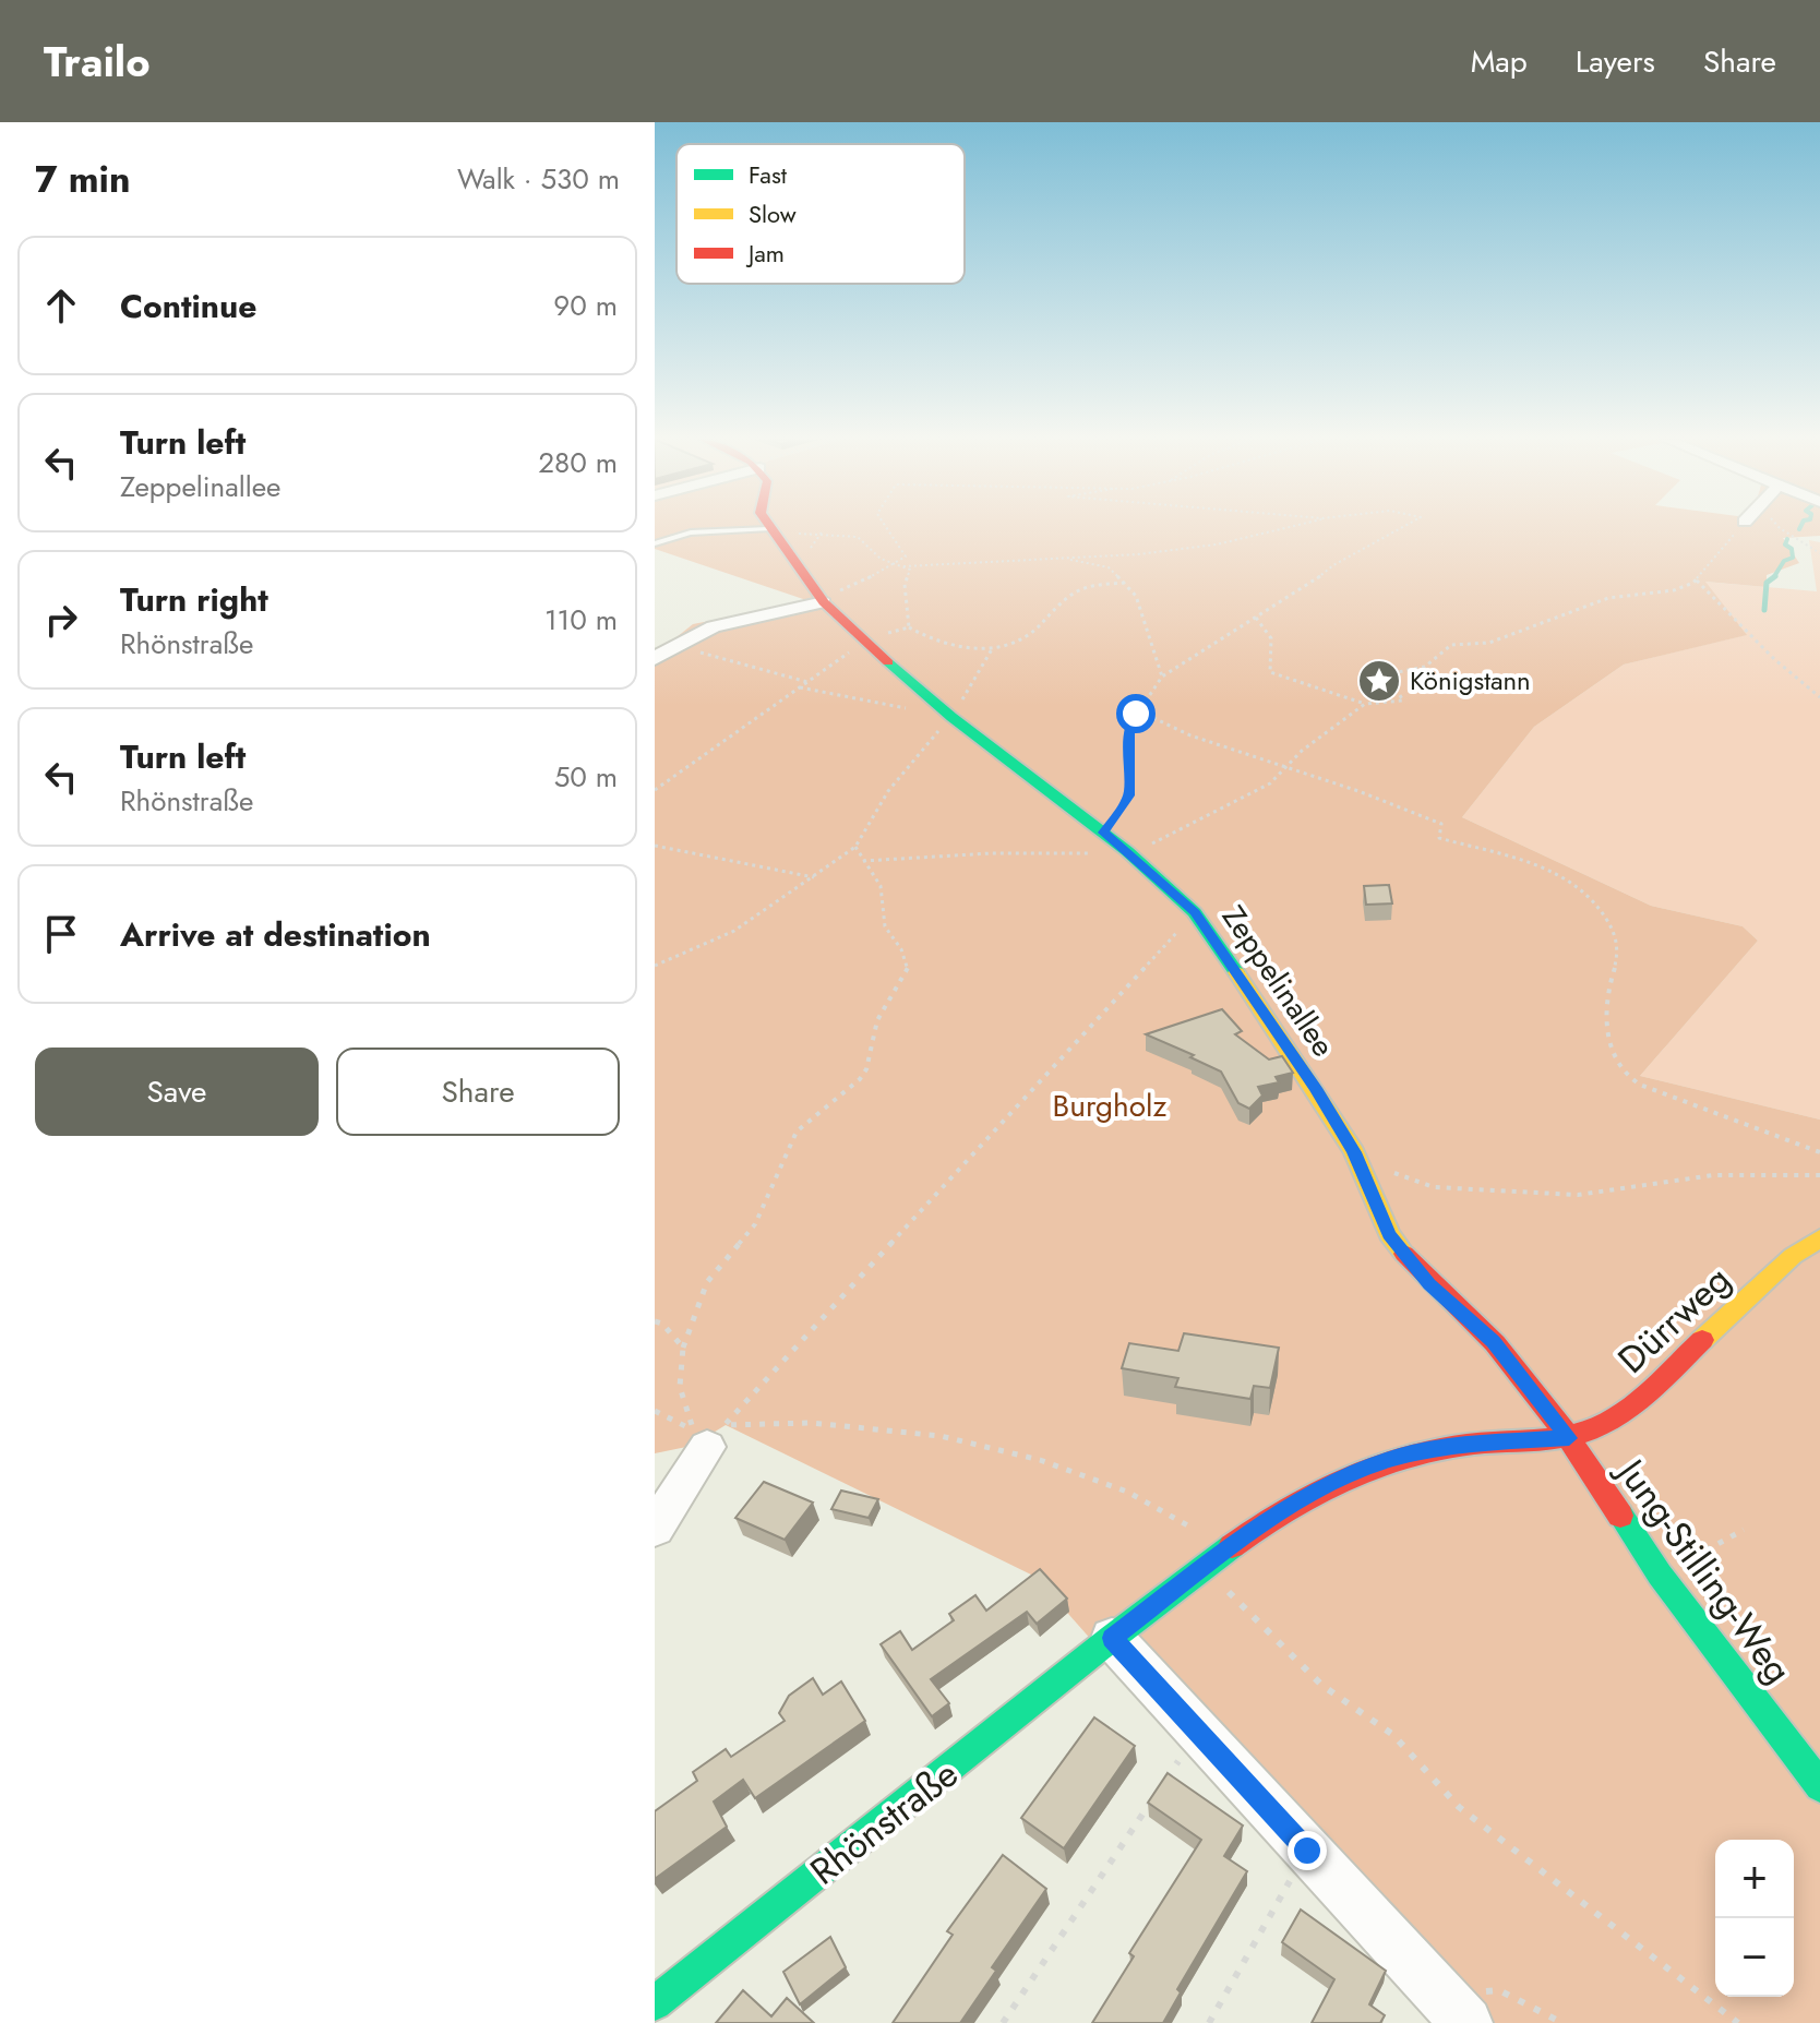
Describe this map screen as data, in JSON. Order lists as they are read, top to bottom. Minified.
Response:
{"streets":{"street":["Zeppelinallee","Dürrweg","Jung-Stilling-Weg","Rhönstraße"]},"crossings":[["Zeppelinallee","Dürrweg"],["Zeppelinallee","Jung-Stilling-Weg"],["Zeppelinallee","Rhönstraße"],["Dürrweg","Jung-Stilling-Weg"],["Dürrweg","Rhönstraße"],["Jung-Stilling-Weg","Rhönstraße"]],"parks":["Burgholz"],"places":{"place":["Königstann"]},"legend":["Fast","Slow","Jam"],"page":{"header":"Trailo","nav":["Map","Layers","Share"],"heading":["7 min","Walk · 530 m"],"list":[["Continue","90 m"],["Turn left","Zeppelinallee","280 m"],["Turn right","Rhönstraße","110 m"],["Turn left","Rhönstraße","50 m"],"Arrive at destination"],"buttons":["Save","Share"],"map_buttons":["+","−"]}}
